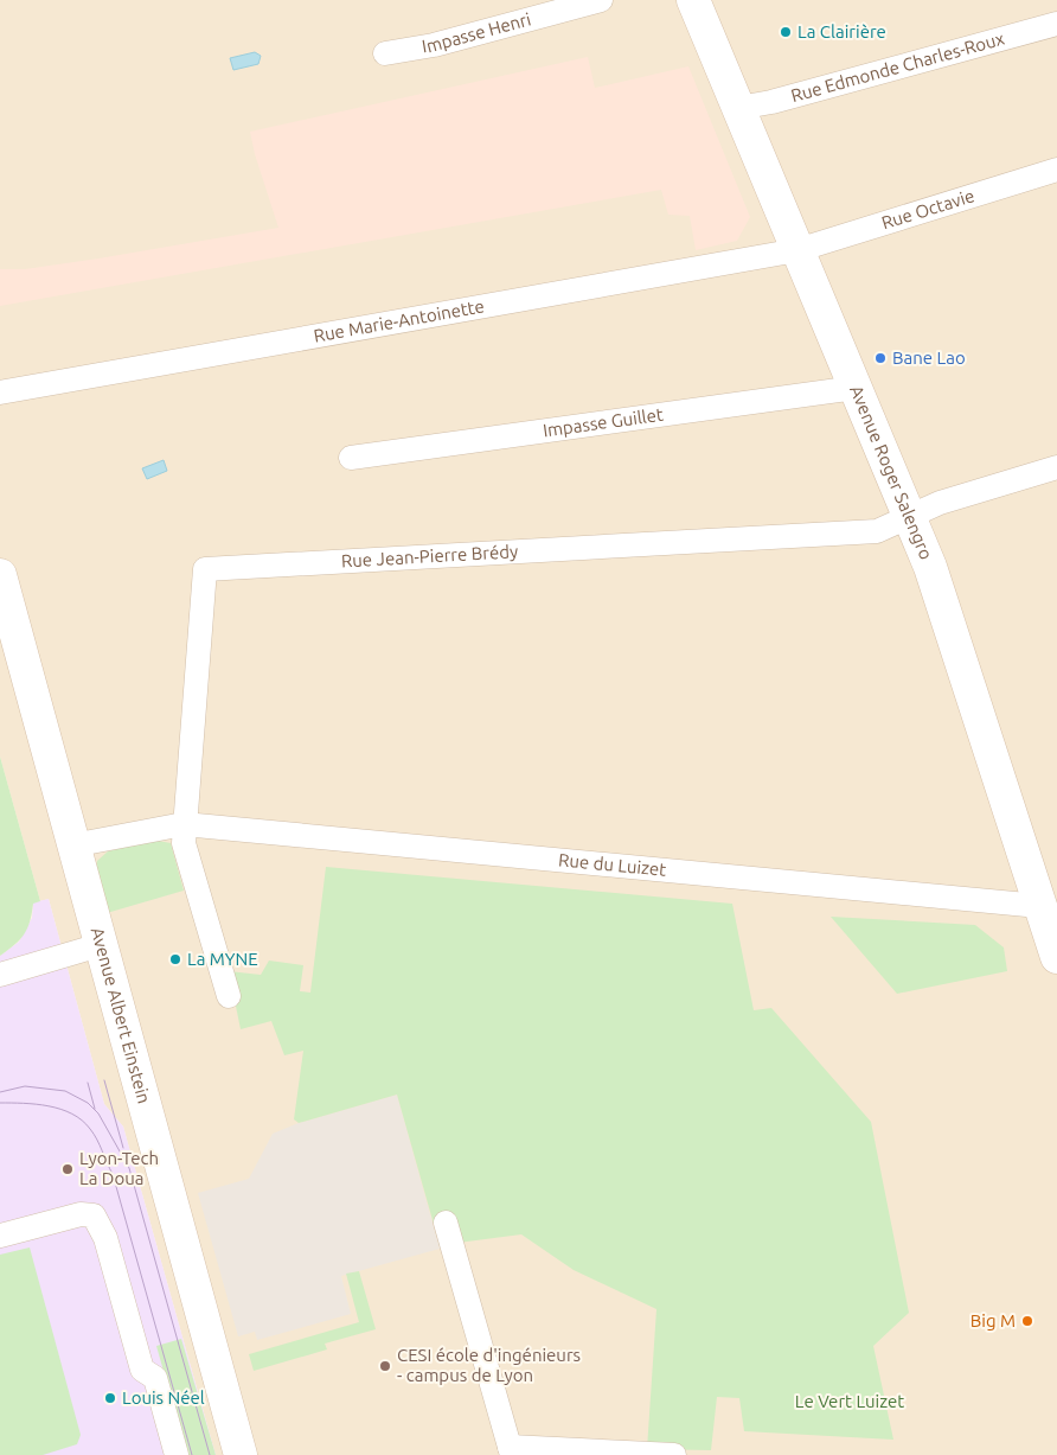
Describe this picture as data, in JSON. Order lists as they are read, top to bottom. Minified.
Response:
{"streets":{"main road":["Avenue Roger Salengro","Avenue Albert Einstein"],"street":["Impasse Henri","Rue Edmonde Charles-Roux","Rue Octavie","Rue Marie-Antoinette","Impasse Guillet","Rue Jean-Pierre Brédy","Rue du Luizet"]},"crossings":[["Rue Edmonde Charles-Roux","Avenue Roger Salengro"],["Rue Octavie","Rue Marie-Antoinette"],["Rue Octavie","Avenue Roger Salengro"],["Rue Marie-Antoinette","Avenue Roger Salengro"],["Impasse Guillet","Avenue Roger Salengro"],["Avenue Roger Salengro","Rue Jean-Pierre Brédy"],["Avenue Roger Salengro","Rue du Luizet"],["Rue Jean-Pierre Brédy","Rue du Luizet"],["Rue du Luizet","Avenue Albert Einstein"]],"parks":["Le Vert Luizet"],"places":["La Clairière","Bane Lao","La MYNE","Lyon-Tech La Doua","Big M","CESI école d'ingénieurs - campus de Lyon","Louis Néel"]}
